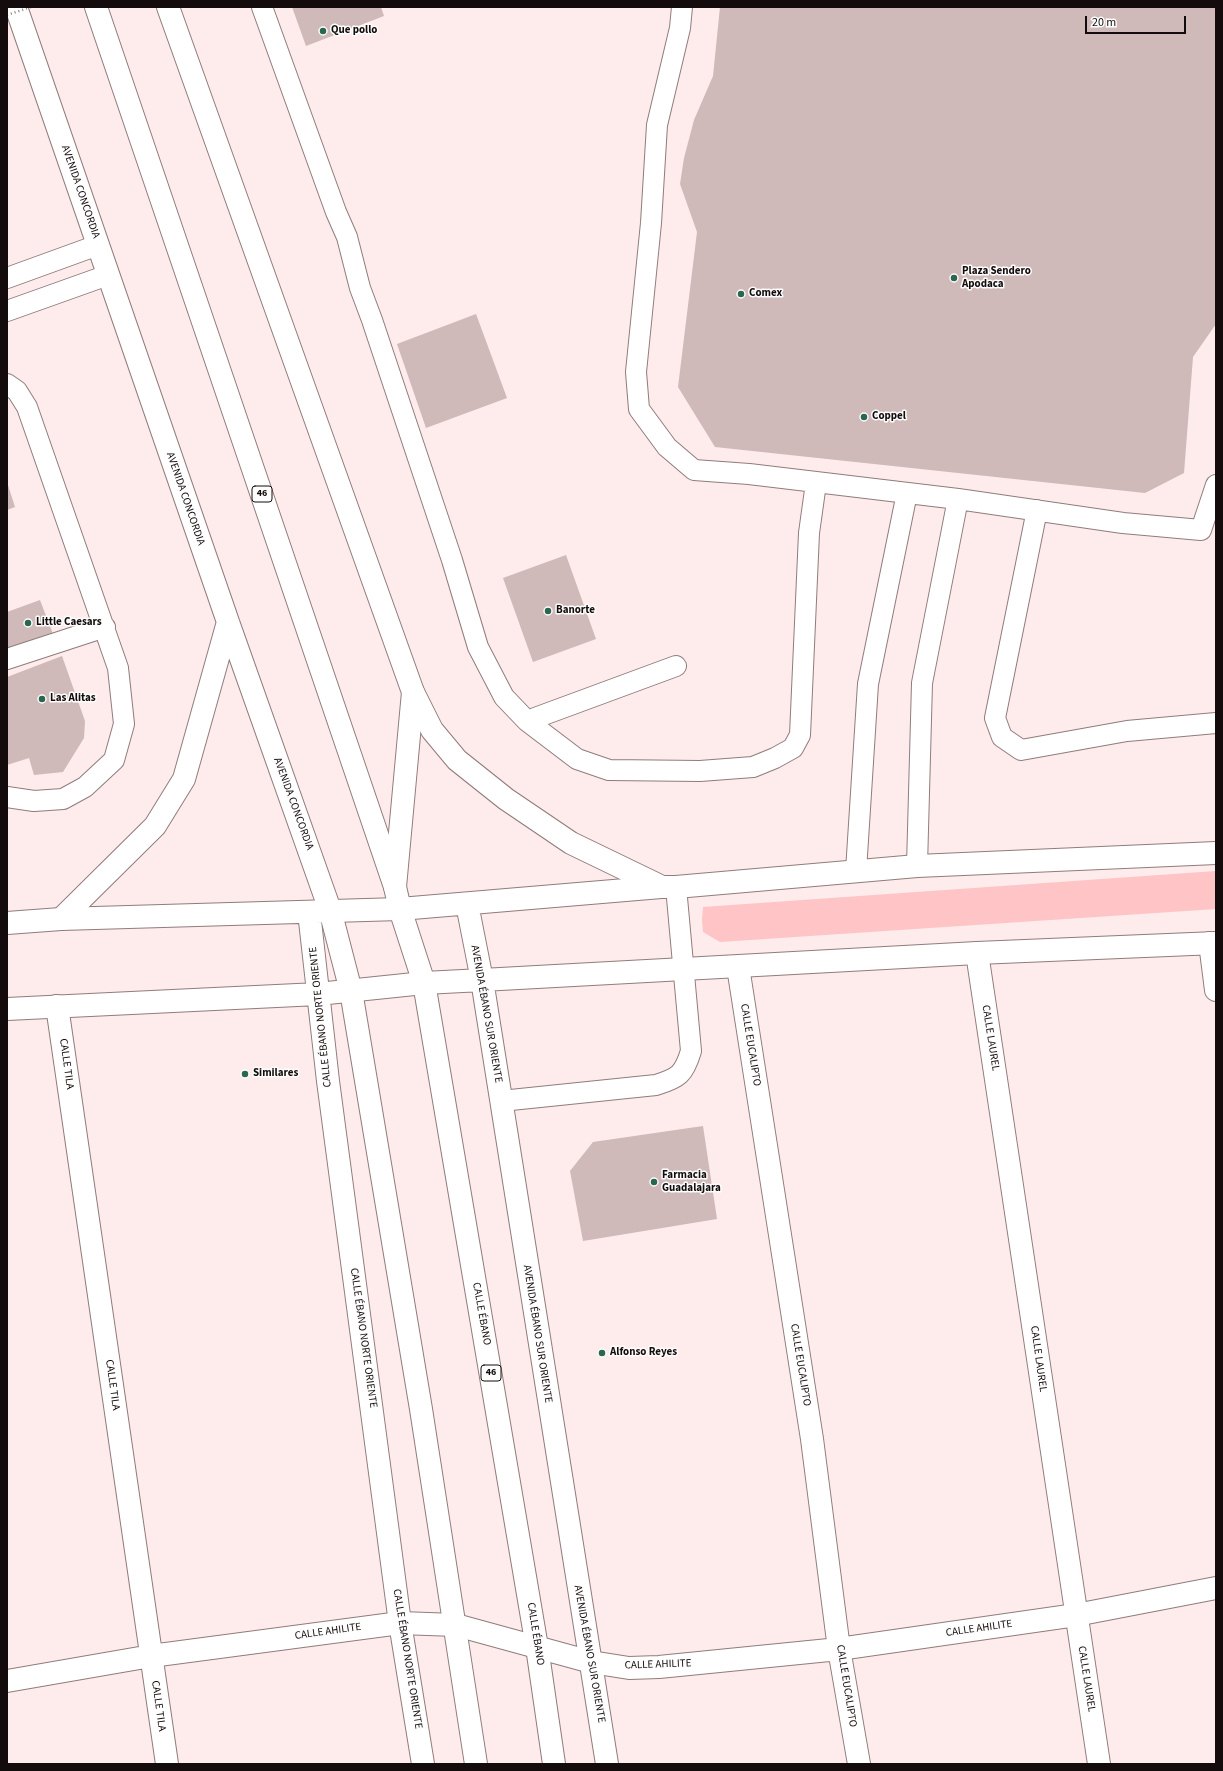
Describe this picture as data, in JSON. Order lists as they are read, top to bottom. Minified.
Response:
{"streets":{"street":["AVENIDA CONCORDIA","46","AVENIDA ÉBANO SUR ORIENTE","CALLE ÉBANO NORTE ORIENTE","CALLE LAUREL","CALLE EUCALIPTO","CALLE TILA","CALLE ÉBANO","CALLE AHILITE"]},"crossings":[["46","CALLE ÉBANO"],["AVENIDA ÉBANO SUR ORIENTE","CALLE AHILITE"],["CALLE ÉBANO NORTE ORIENTE","CALLE AHILITE"],["CALLE LAUREL","CALLE AHILITE"],["CALLE EUCALIPTO","CALLE AHILITE"],["CALLE TILA","CALLE AHILITE"],["CALLE ÉBANO","CALLE AHILITE"]],"places":["Que pollo","Plaza Sendero Apodaca","Comex","Coppel","Banorte","Little Caesars","Las Alitas","Similares","Farmacia Guadalajara","Alfonso Reyes"],"scale_bar":"20 m"}
